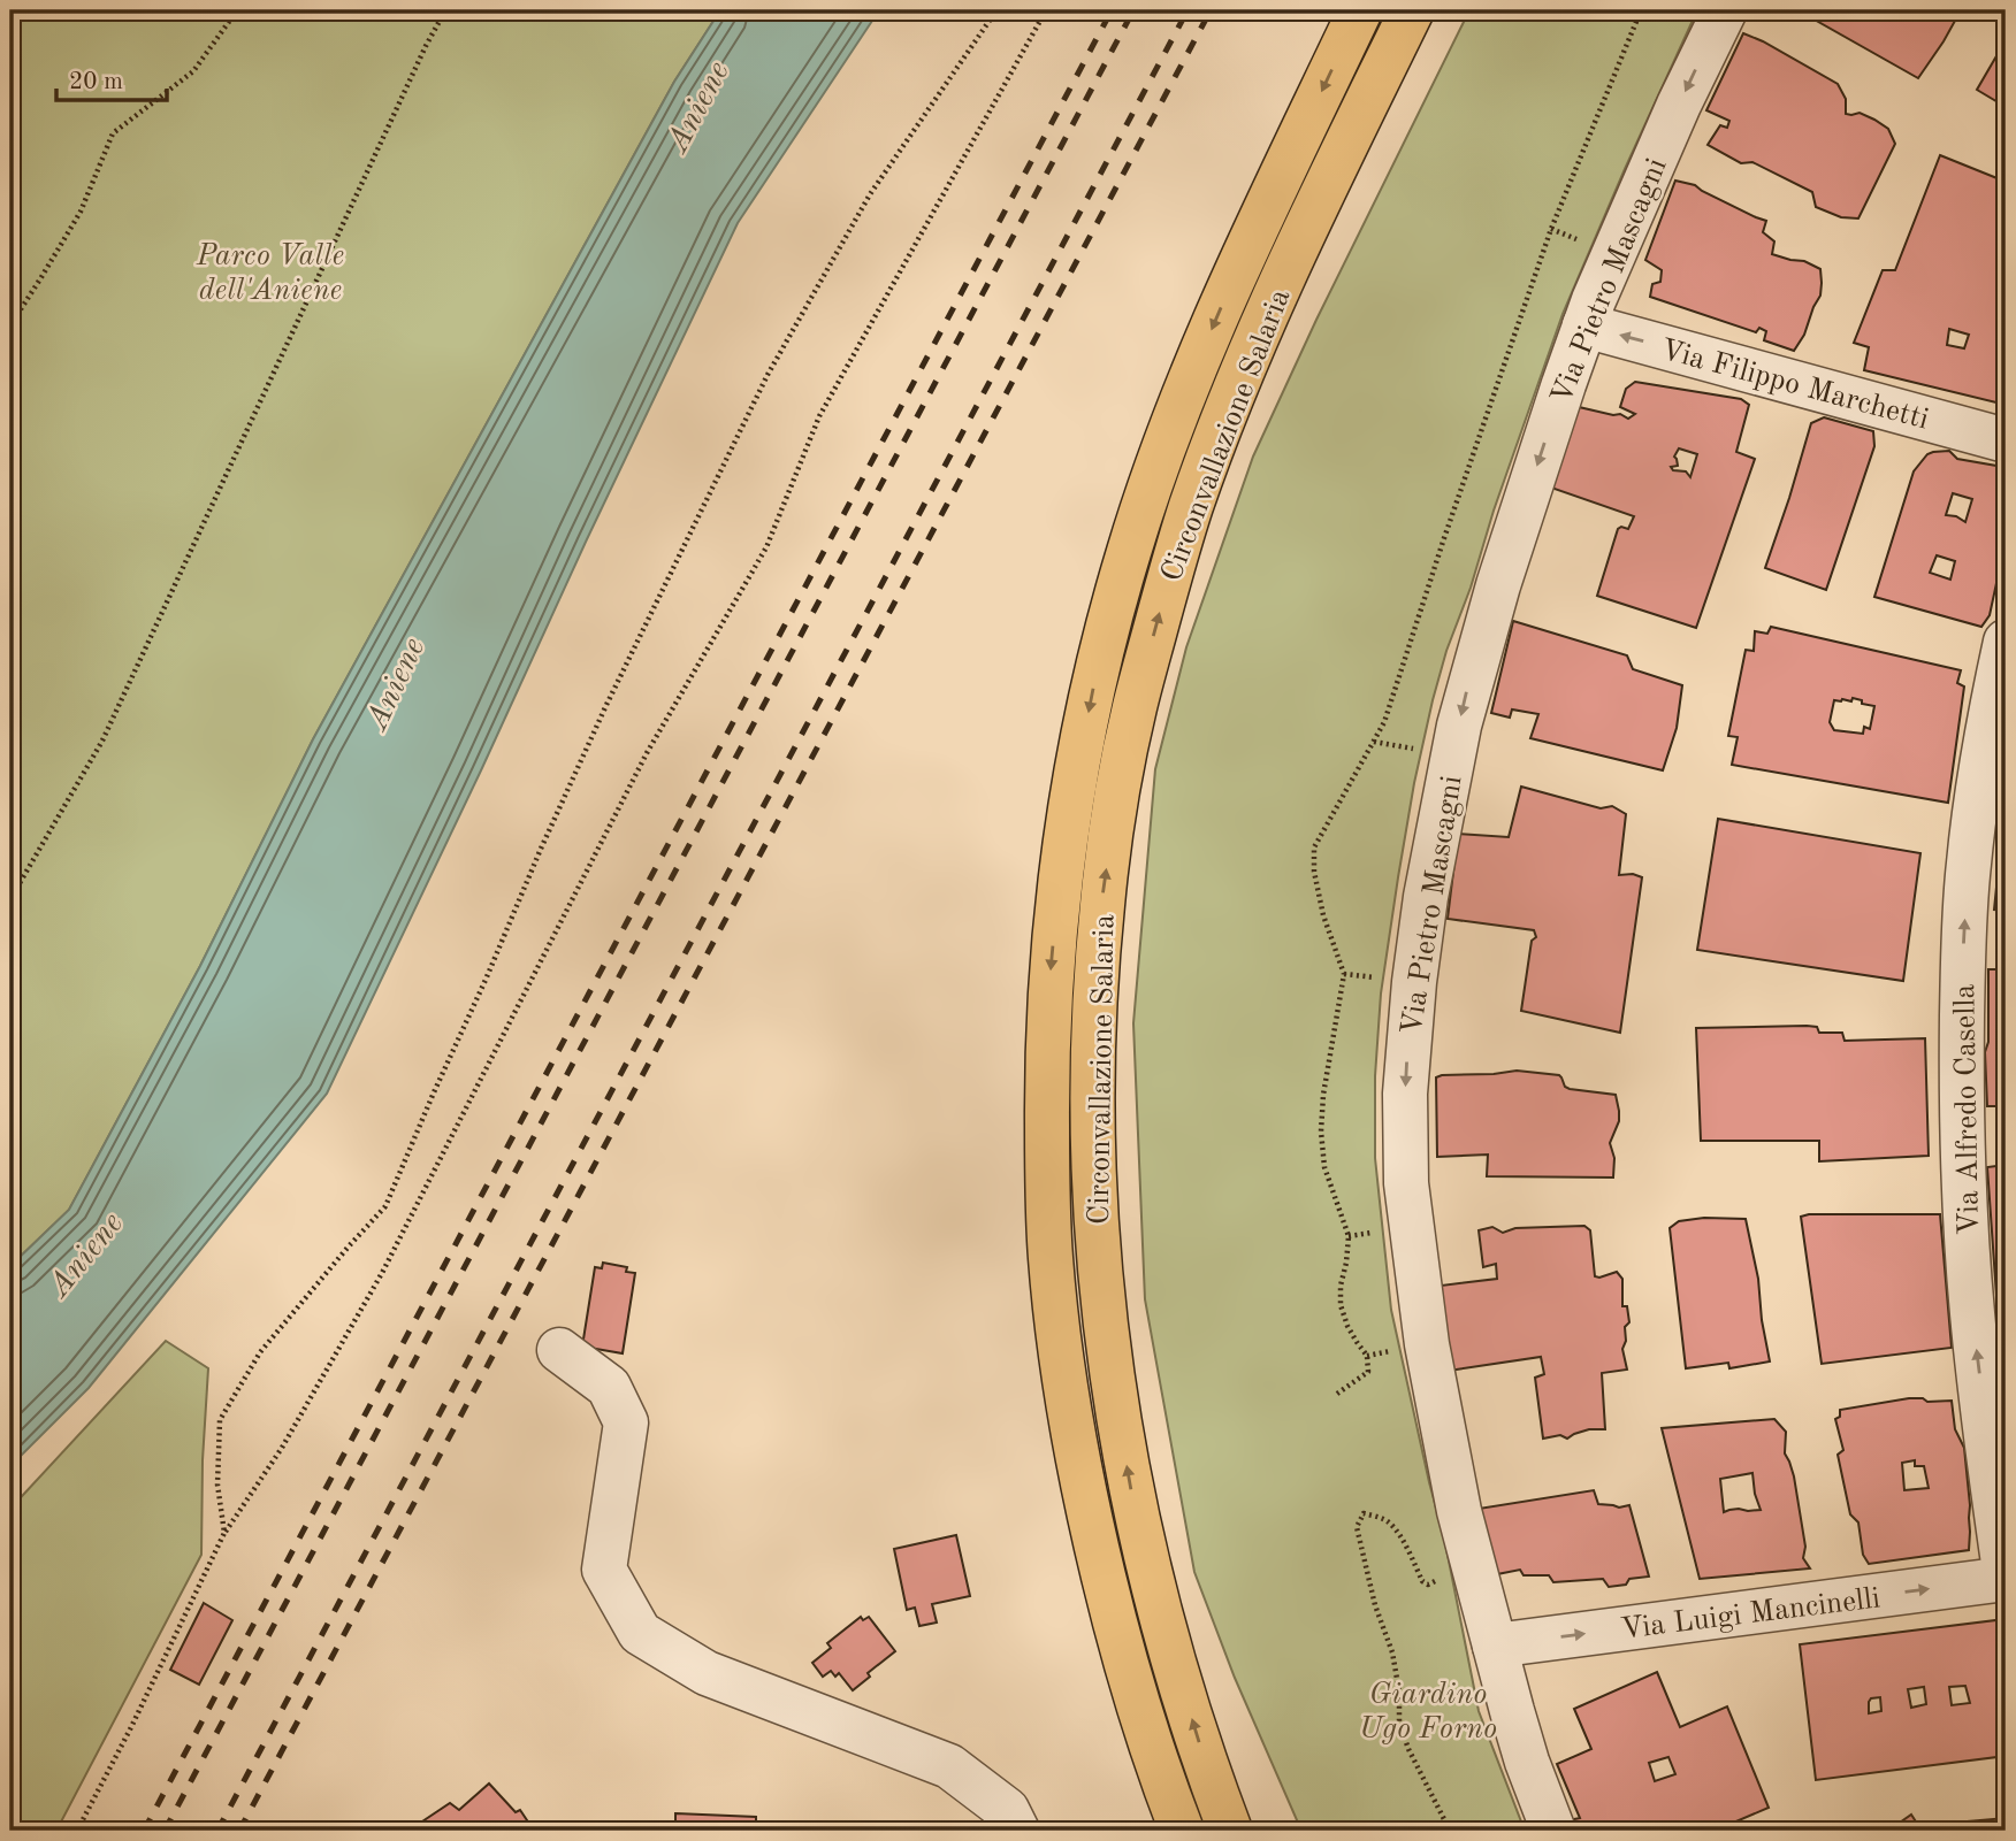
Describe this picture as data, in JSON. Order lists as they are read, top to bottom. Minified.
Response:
{"streets":{"highway":["Circonvallazione Salaria"],"street":["Via Pietro Mascagni","Via Filippo Marchetti","Via Alfredo Casella","Via Luigi Mancinelli"]},"crossings":[["Via Pietro Mascagni","Via Filippo Marchetti"],["Via Pietro Mascagni","Via Luigi Mancinelli"],["Via Alfredo Casella","Via Luigi Mancinelli"]],"one_way":["Via Pietro Mascagni","Via Filippo Marchetti","Via Alfredo Casella","Via Luigi Mancinelli"],"water":["Aniene"],"parks":["Parco Valle dell'Aniene","Giardino Ugo Forno"],"scale_bar":"20 m"}
